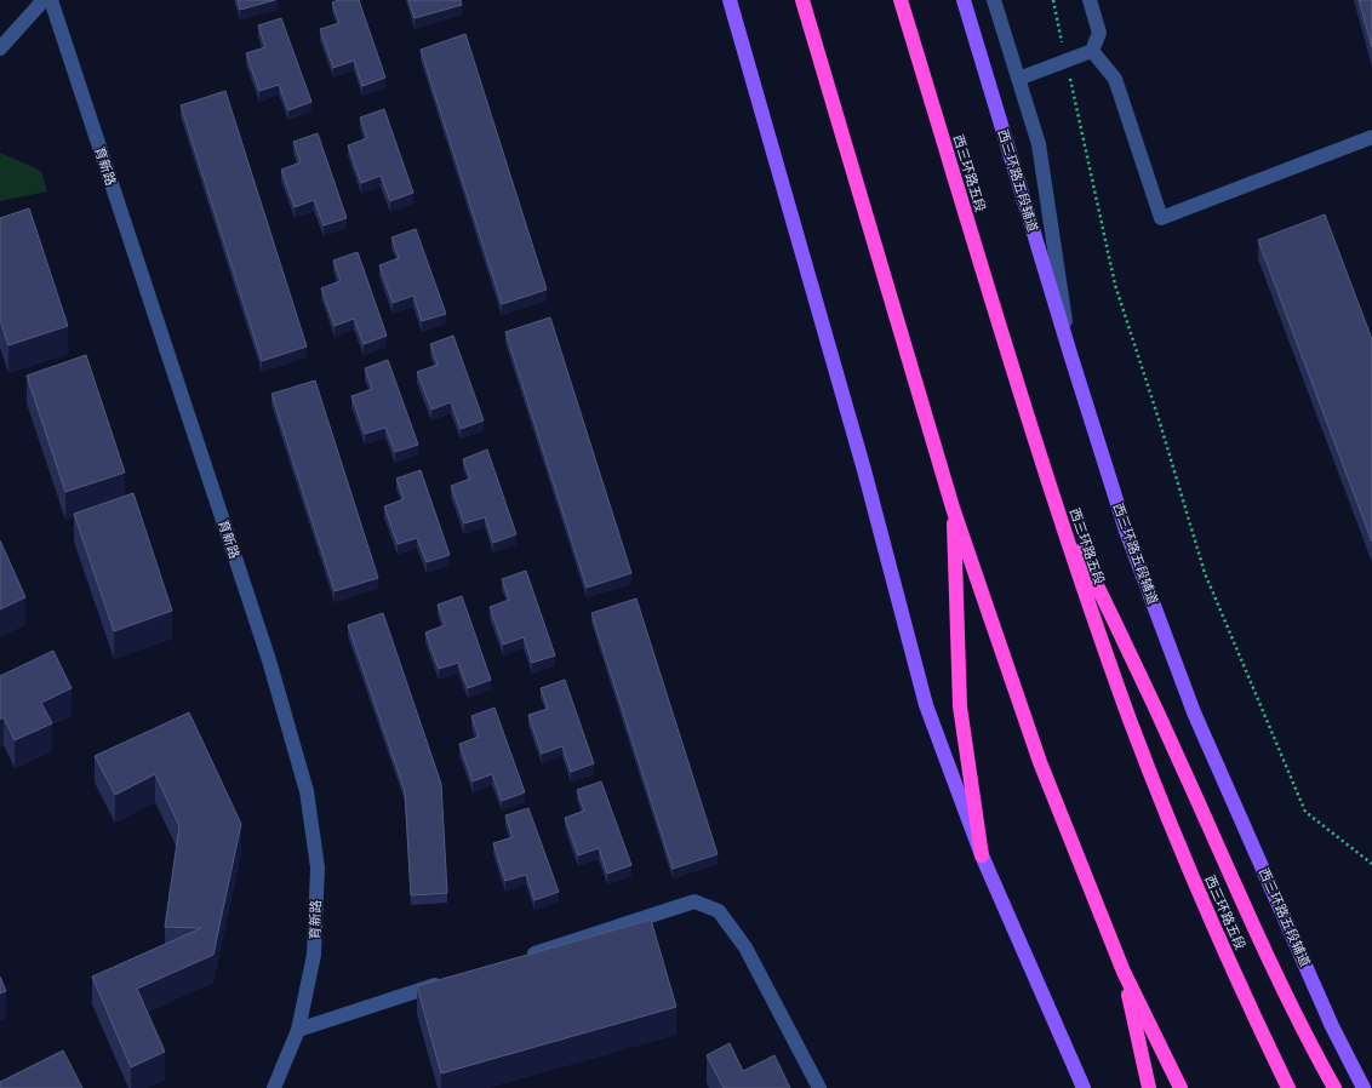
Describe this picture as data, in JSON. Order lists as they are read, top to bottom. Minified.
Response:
{"streets":{"highway":["西三环路五段"],"main road":["西三环路五段辅道"],"street":["育新路"]}}
